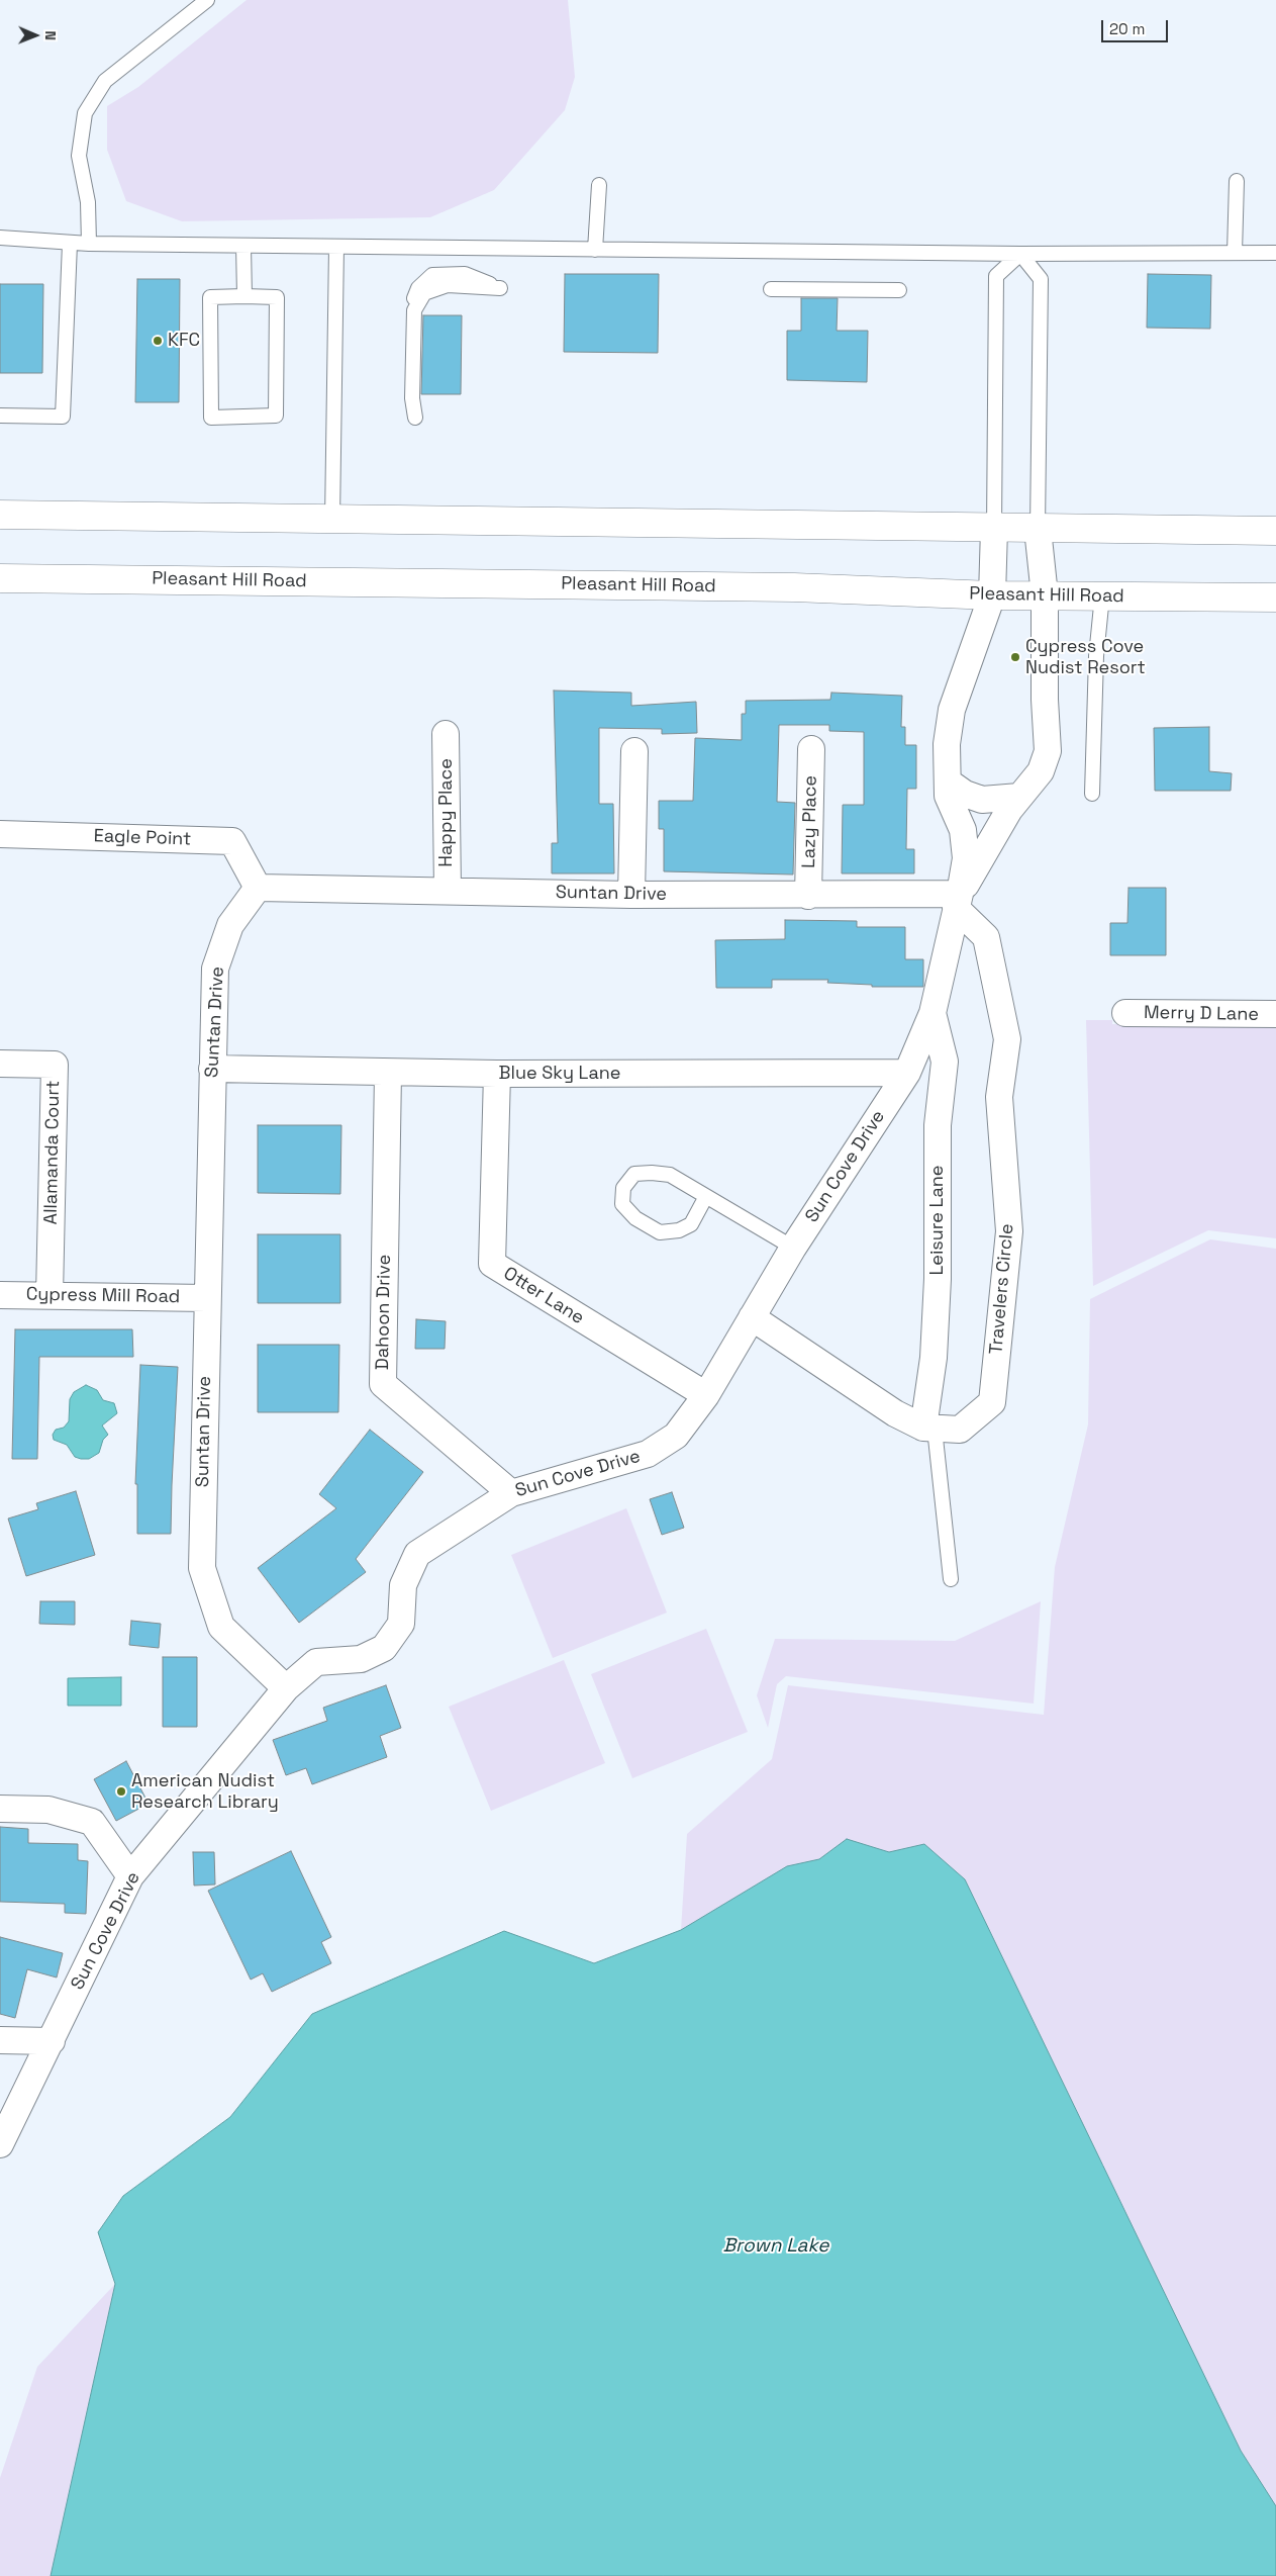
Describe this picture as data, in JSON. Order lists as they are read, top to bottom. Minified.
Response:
{"streets":{"main road":["Pleasant Hill Road"],"street":["Happy Place","Lazy Place","Eagle Point","Suntan Drive","Merry D Lane","Blue Sky Lane","Allamanda Court","Sun Cove Drive","Leisure Lane","Travelers Circle","Cypress Mill Road","Otter Lane","Dahoon Drive"]},"crossings":[["Pleasant Hill Road","Sun Cove Drive"],["Happy Place","Suntan Drive"],["Lazy Place","Suntan Drive"],["Eagle Point","Suntan Drive"],["Suntan Drive","Blue Sky Lane"],["Suntan Drive","Sun Cove Drive"],["Suntan Drive","Travelers Circle"],["Suntan Drive","Cypress Mill Road"],["Blue Sky Lane","Sun Cove Drive"],["Blue Sky Lane","Otter Lane"],["Blue Sky Lane","Dahoon Drive"],["Allamanda Court","Cypress Mill Road"],["Sun Cove Drive","Leisure Lane"],["Sun Cove Drive","Travelers Circle"],["Sun Cove Drive","Otter Lane"],["Sun Cove Drive","Dahoon Drive"],["Leisure Lane","Travelers Circle"]],"water":["Brown Lake"],"places":["KFC","Cypress Cove Nudist Resort","American Nudist Research Library"],"scale_bar":"20 m","north":"right"}
